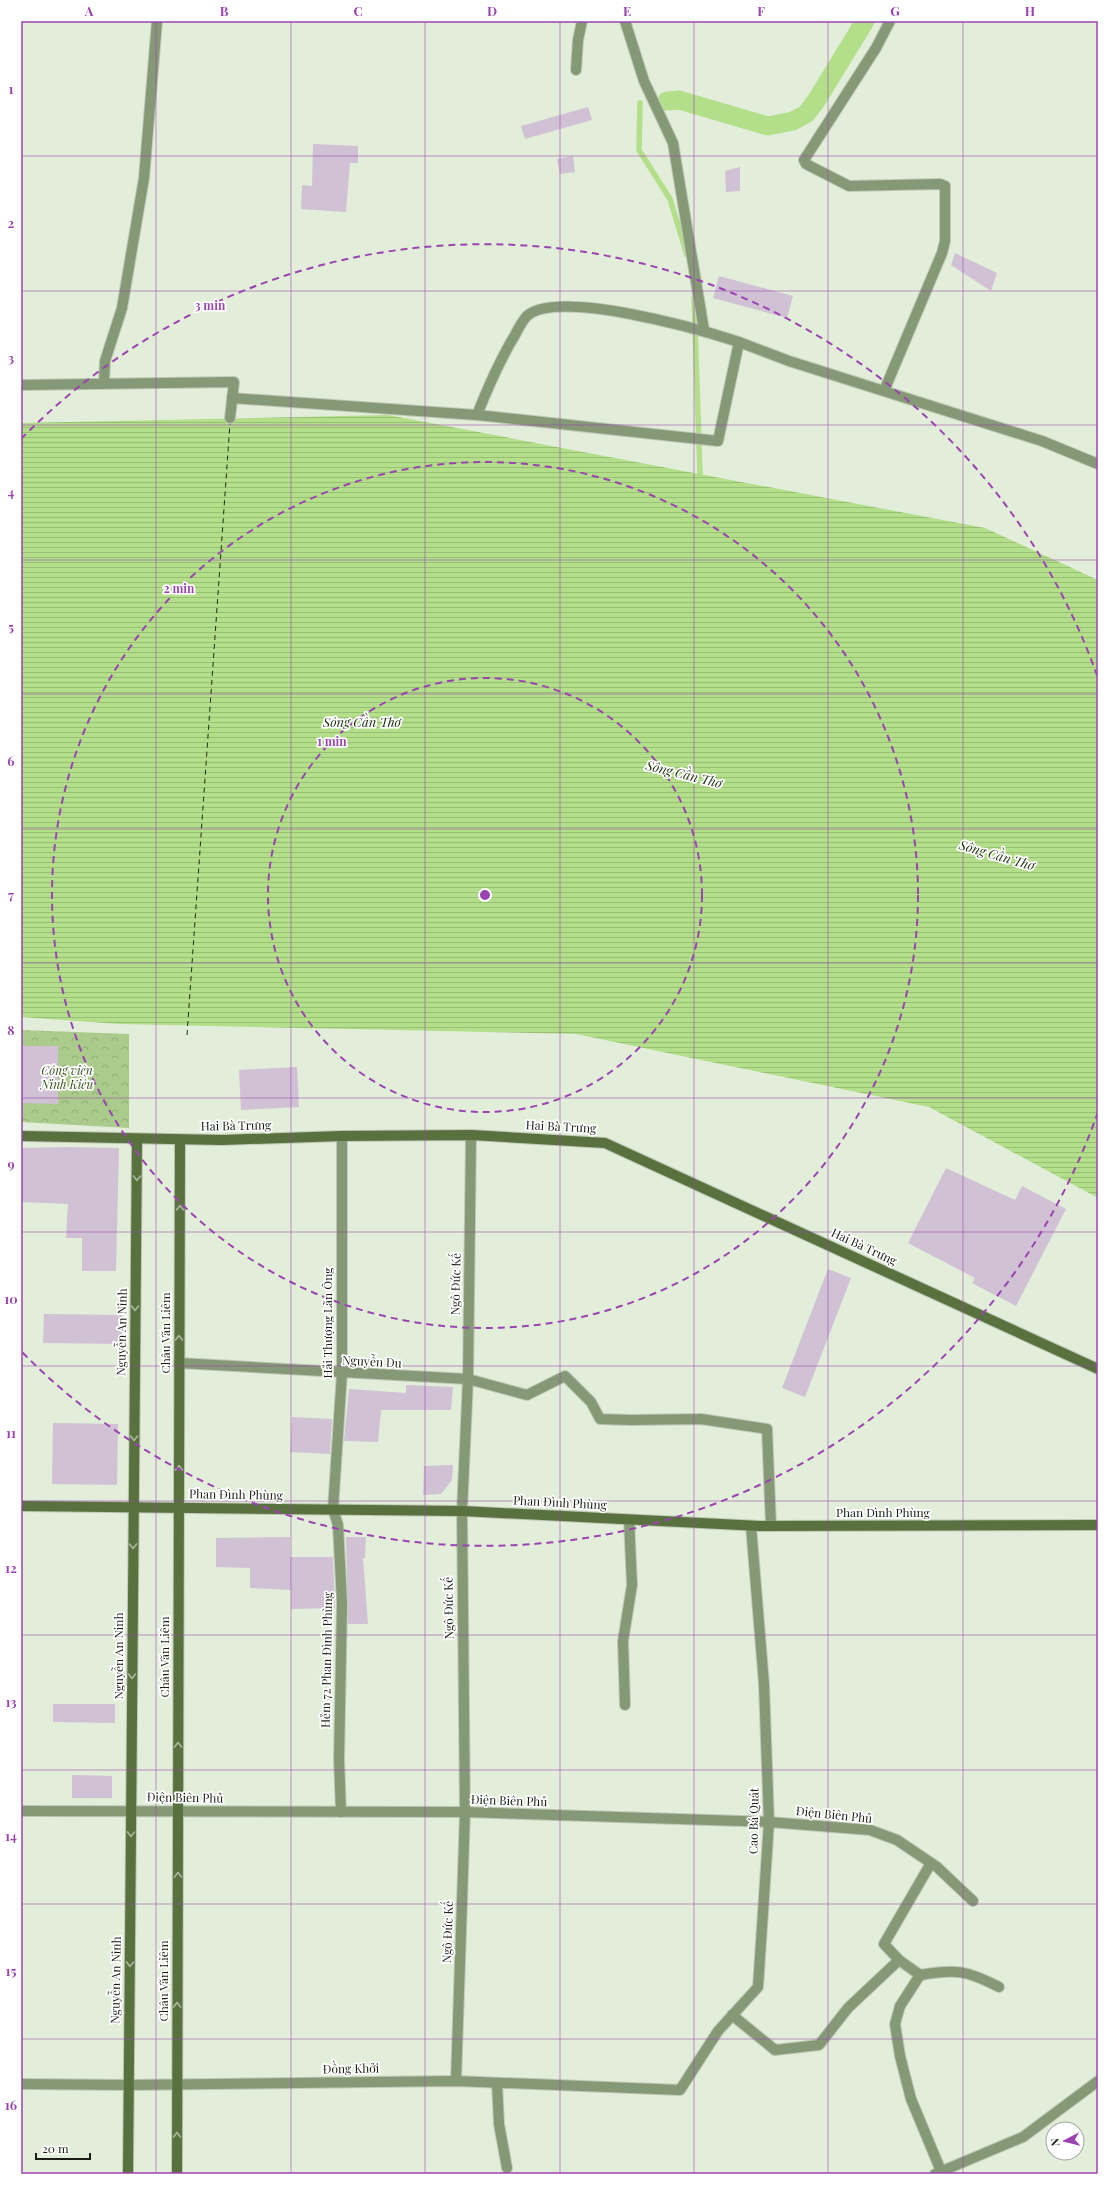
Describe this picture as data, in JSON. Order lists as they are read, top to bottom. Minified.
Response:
{"streets":{"street":["Hai Bà Trưng","Ngô Đức Kế","Hải Thượng Lãn Ông","Nguyễn An Ninh","Châu Văn Liêm","Nguyễn Du","Phan Đình Phùng","Hẻm 72 Phan Đình Phùng","Điện Biên Phủ","Cao Bá Quát","Đồng Khởi"]},"crossings":[["Hai Bà Trưng","Ngô Đức Kế"],["Hai Bà Trưng","Hải Thượng Lãn Ông"],["Hai Bà Trưng","Nguyễn An Ninh"],["Hai Bà Trưng","Châu Văn Liêm"],["Ngô Đức Kế","Nguyễn Du"],["Ngô Đức Kế","Phan Đình Phùng"],["Ngô Đức Kế","Điện Biên Phủ"],["Ngô Đức Kế","Đồng Khởi"],["Hải Thượng Lãn Ông","Nguyễn Du"],["Hải Thượng Lãn Ông","Phan Đình Phùng"],["Hải Thượng Lãn Ông","Hẻm 72 Phan Đình Phùng"],["Nguyễn An Ninh","Phan Đình Phùng"],["Nguyễn An Ninh","Điện Biên Phủ"],["Nguyễn An Ninh","Đồng Khởi"],["Châu Văn Liêm","Nguyễn Du"],["Châu Văn Liêm","Phan Đình Phùng"],["Châu Văn Liêm","Điện Biên Phủ"],["Châu Văn Liêm","Đồng Khởi"],["Nguyễn Du","Phan Đình Phùng"],["Phan Đình Phùng","Hẻm 72 Phan Đình Phùng"],["Phan Đình Phùng","Cao Bá Quát"],["Hẻm 72 Phan Đình Phùng","Điện Biên Phủ"],["Điện Biên Phủ","Cao Bá Quát"],["Cao Bá Quát","Đồng Khởi"]],"one_way":["Nguyễn An Ninh","Châu Văn Liêm"],"water":["Sông Cần Thơ"],"parks":["Công viên Ninh Kiều"],"scale_bar":"20 m","north":"left","grid":{"columns":["A","B","C","D","E","F","G","H"],"rows":["1","2","3","4","5","6","7","8","9","10","11","12","13","14","15","16"]},"rings":["3 min","2 min","1 min"]}
